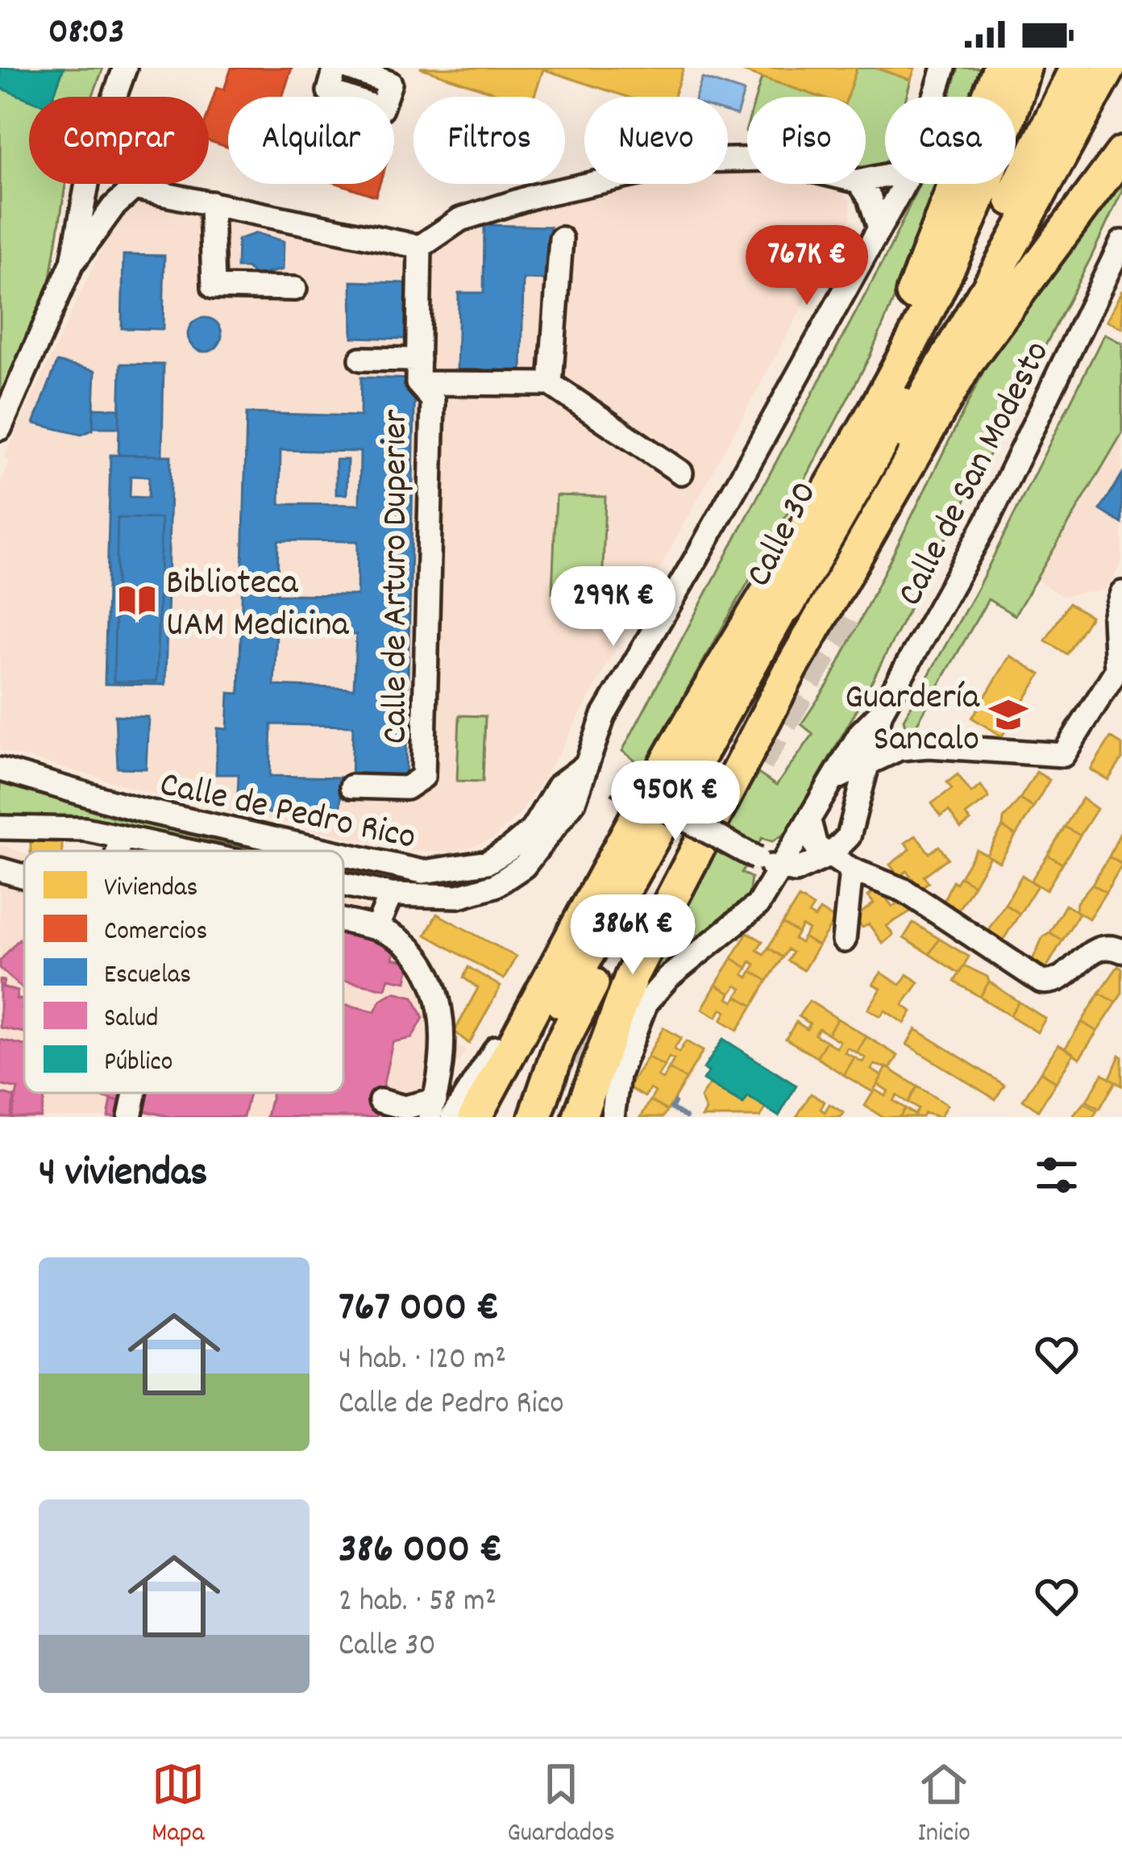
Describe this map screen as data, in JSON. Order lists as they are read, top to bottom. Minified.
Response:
{"streets":{"highway":["Calle 30"],"street":["Calle de San Modesto","Calle de Arturo Duperier","Calle de Pedro Rico"]},"places":{"library":["Biblioteca UAM Medicina"],"school or university":["Guardería Sancalo"]},"legend":["Viviendas","Comercios","Escuelas","Salud","Público"],"page":{"status":"08:03","chip":["Comprar","Alquilar","Filtros","Nuevo","Piso","Casa"],"price":["767K €","299K €","950K €","386K €"],"heading":"4 viviendas","list":[{"name":"767 000 €","note":"4 hab. · 120 m² · Calle de Pedro Rico"},{"name":"386 000 €","note":"2 hab. · 58 m² · Calle 30"}],"tabs":["Mapa","Guardados","Inicio"]}}
